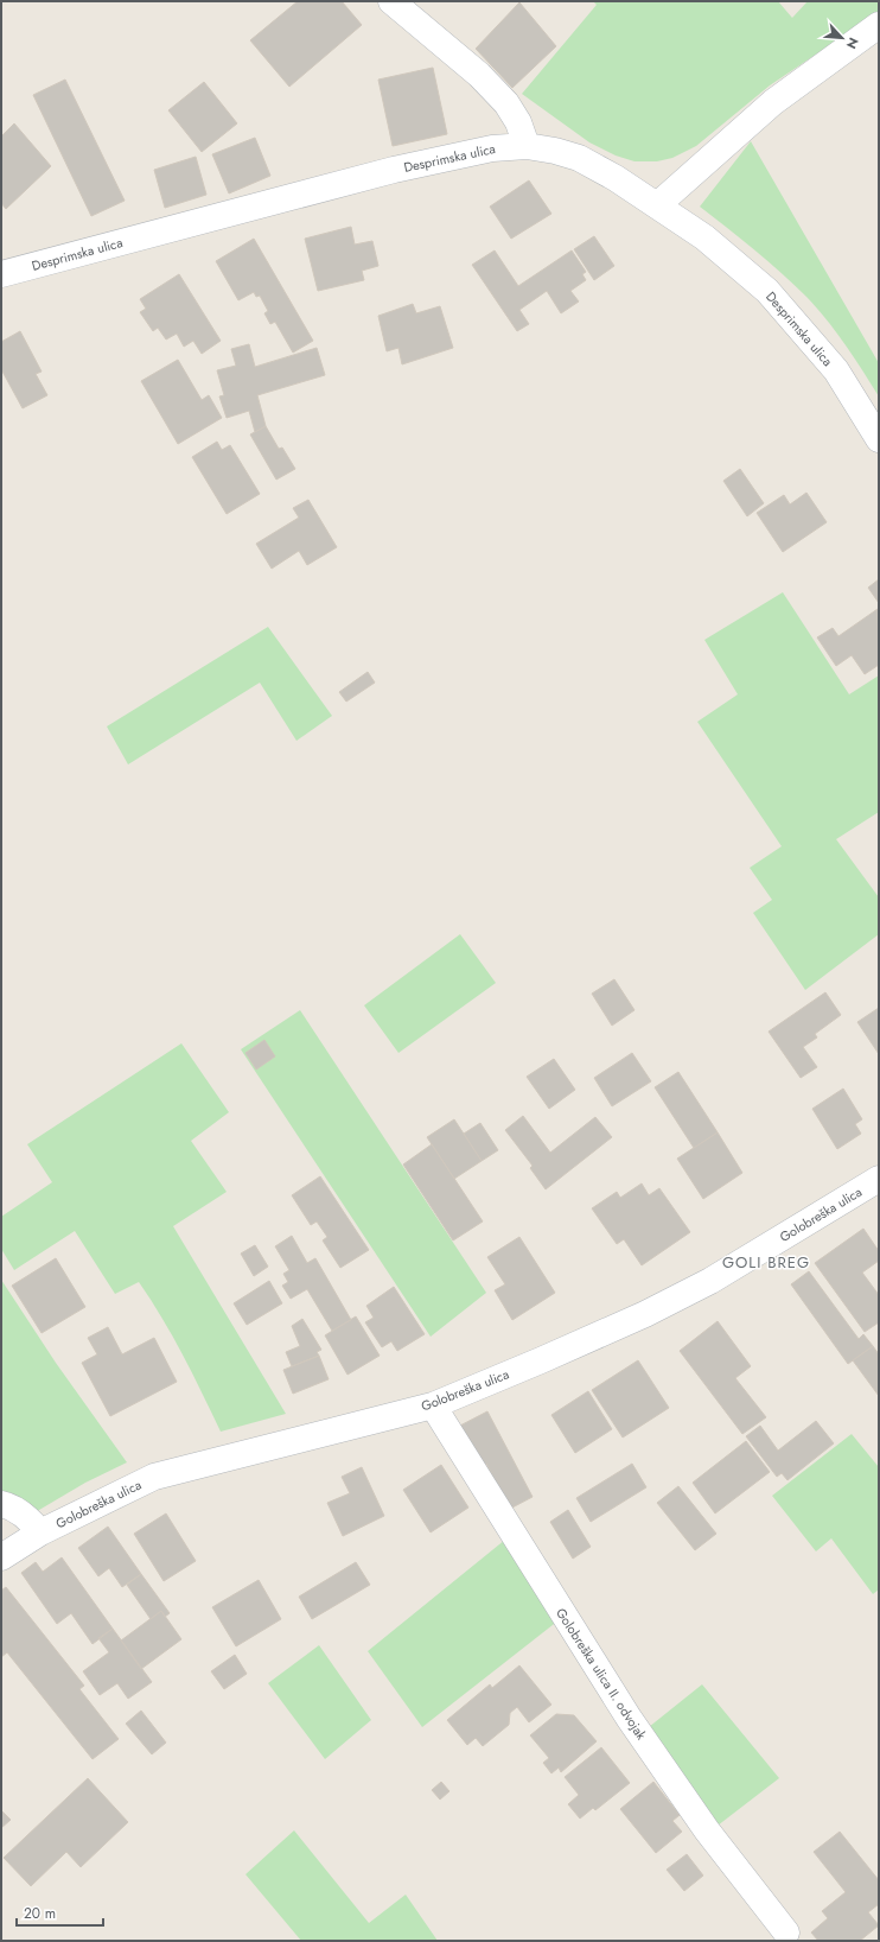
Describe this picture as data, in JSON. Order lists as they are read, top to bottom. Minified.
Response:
{"streets":{"street":["Desprimska ulica","Golobreška ulica","Golobreška ulica II. odvojak"]},"crossings":[["Golobreška ulica","Golobreška ulica II. odvojak"]],"districts":["GOLI BREG"],"scale_bar":"20 m","north":"bottom right"}
